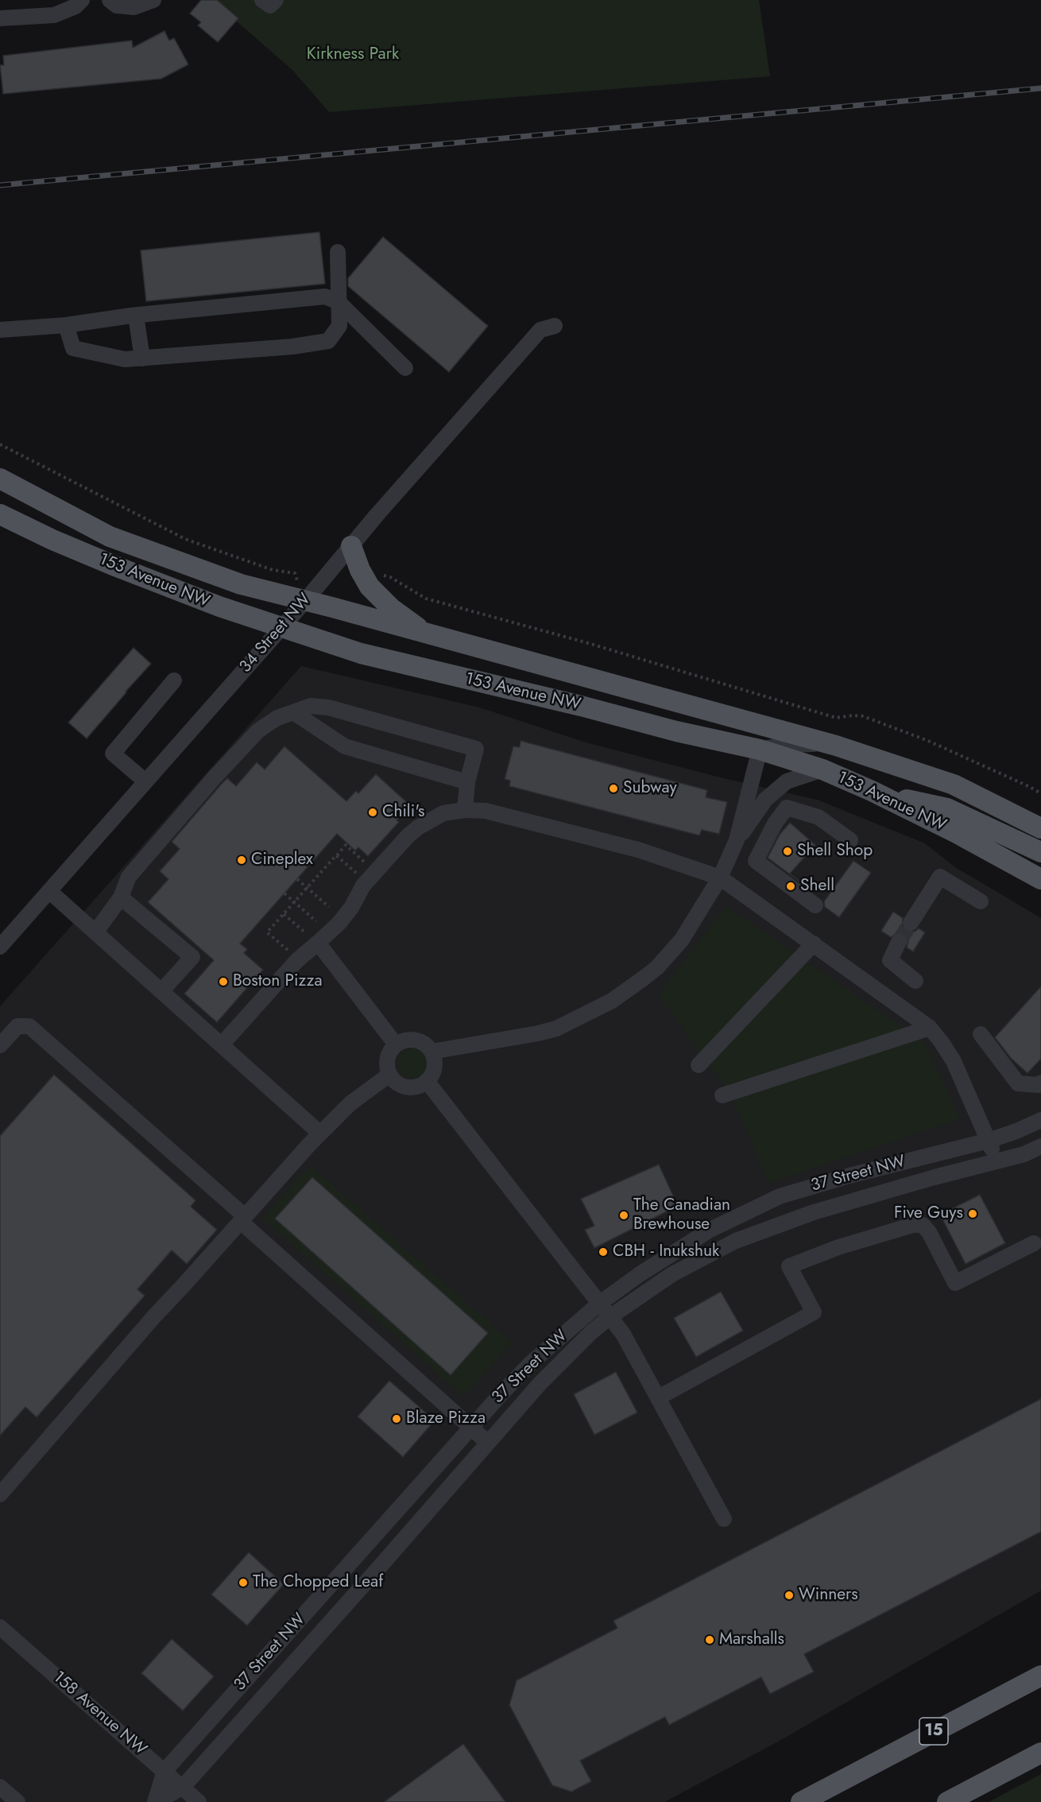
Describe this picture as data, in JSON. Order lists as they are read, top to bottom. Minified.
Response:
{"streets":{"main road":["153 Avenue NW","15"],"street":["34 Street NW","37 Street NW","158 Avenue NW"]},"crossings":[["153 Avenue NW","34 Street NW"],["37 Street NW","158 Avenue NW"]],"parks":["Kirkness Park"],"places":["Subway","Chili's","Shell Shop","Cineplex","Shell","Boston Pizza","Five Guys","The Canadian Brewhouse","CBH - Inukshuk","Blaze Pizza","The Chopped Leaf","Winners","Marshalls"]}
